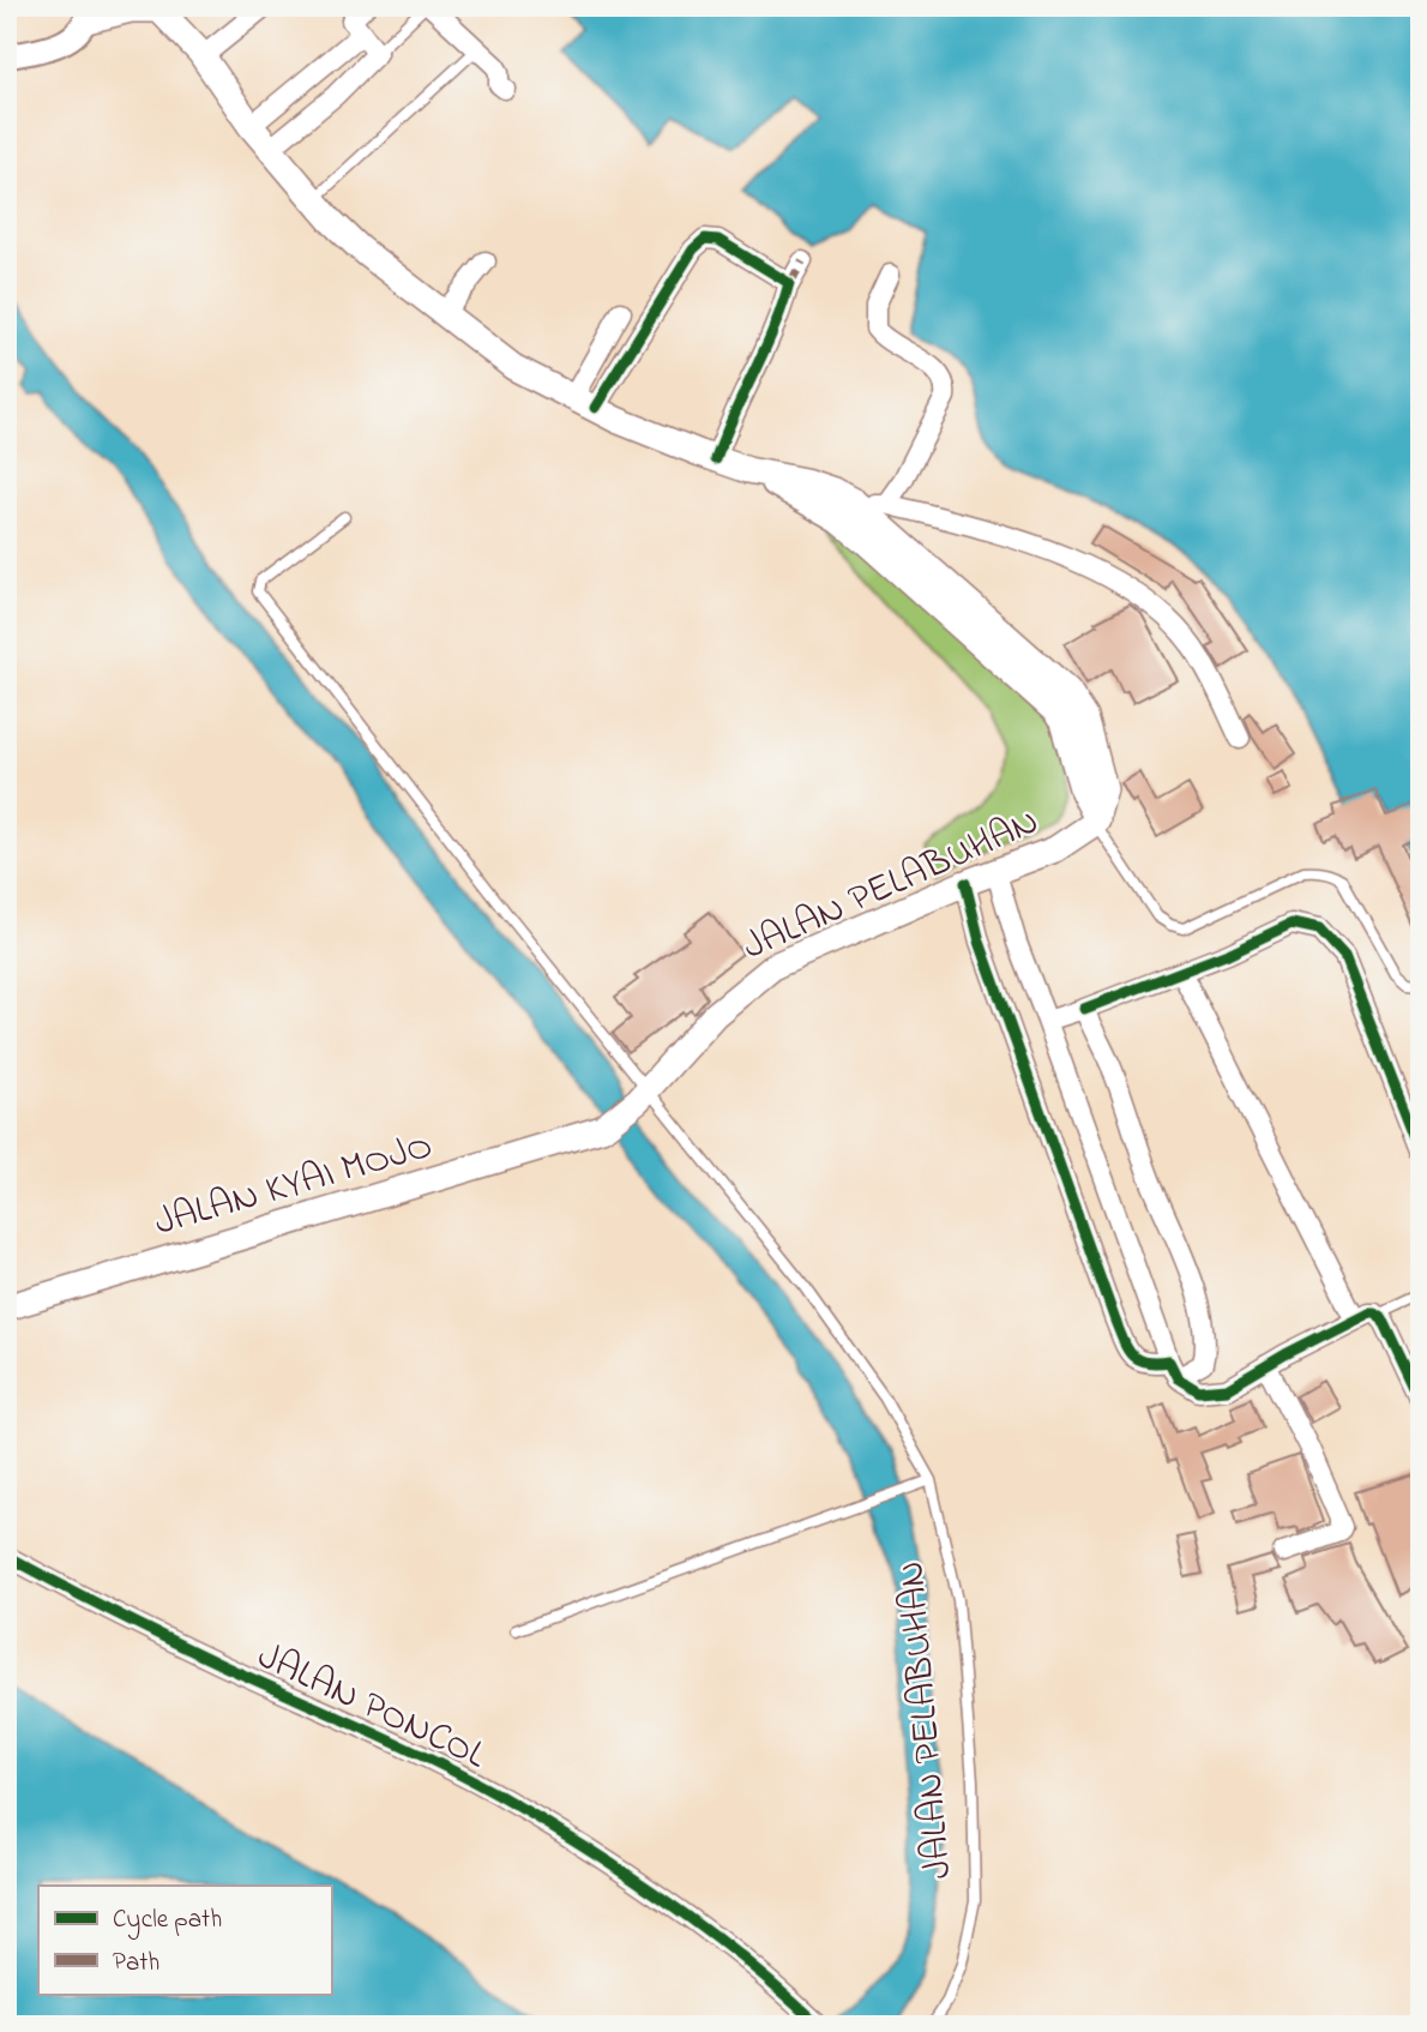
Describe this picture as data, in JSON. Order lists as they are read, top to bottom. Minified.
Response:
{"streets":{"main road":["JALAN PELABUHAN","JALAN KYAI MOJO"],"street":["JALAN PONCOL"]},"crossings":[["JALAN PELABUHAN","JALAN KYAI MOJO"]],"legend":["Cycle path","Path"]}
